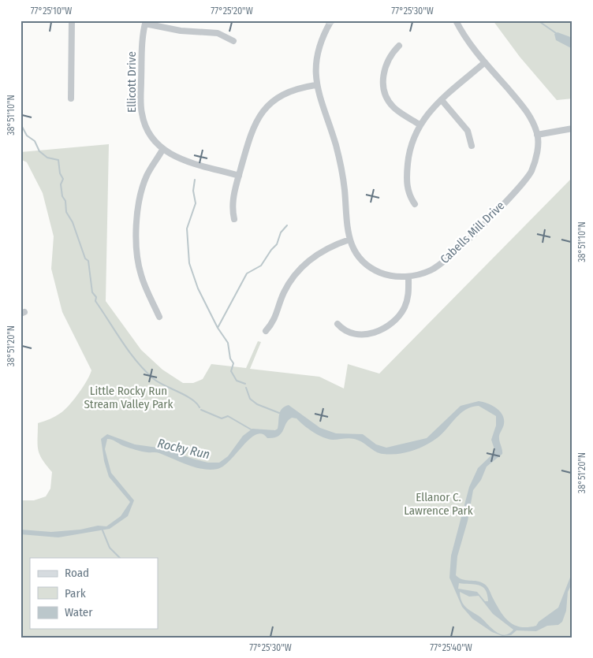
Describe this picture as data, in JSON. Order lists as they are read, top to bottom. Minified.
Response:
{"streets":{"street":["Ellicott Drive","Cabells Mill Drive"]},"water":["Rocky Run"],"parks":["Little Rocky Run Stream Valley Park","Ellanor C. Lawrence Park"],"legend":["Road","Park","Water"],"coordinates":["77°25'10\"W","77°25'20\"W","77°25'30\"W","38°51'10\"N","38°51'20\"N","77°25'40\"W"]}
